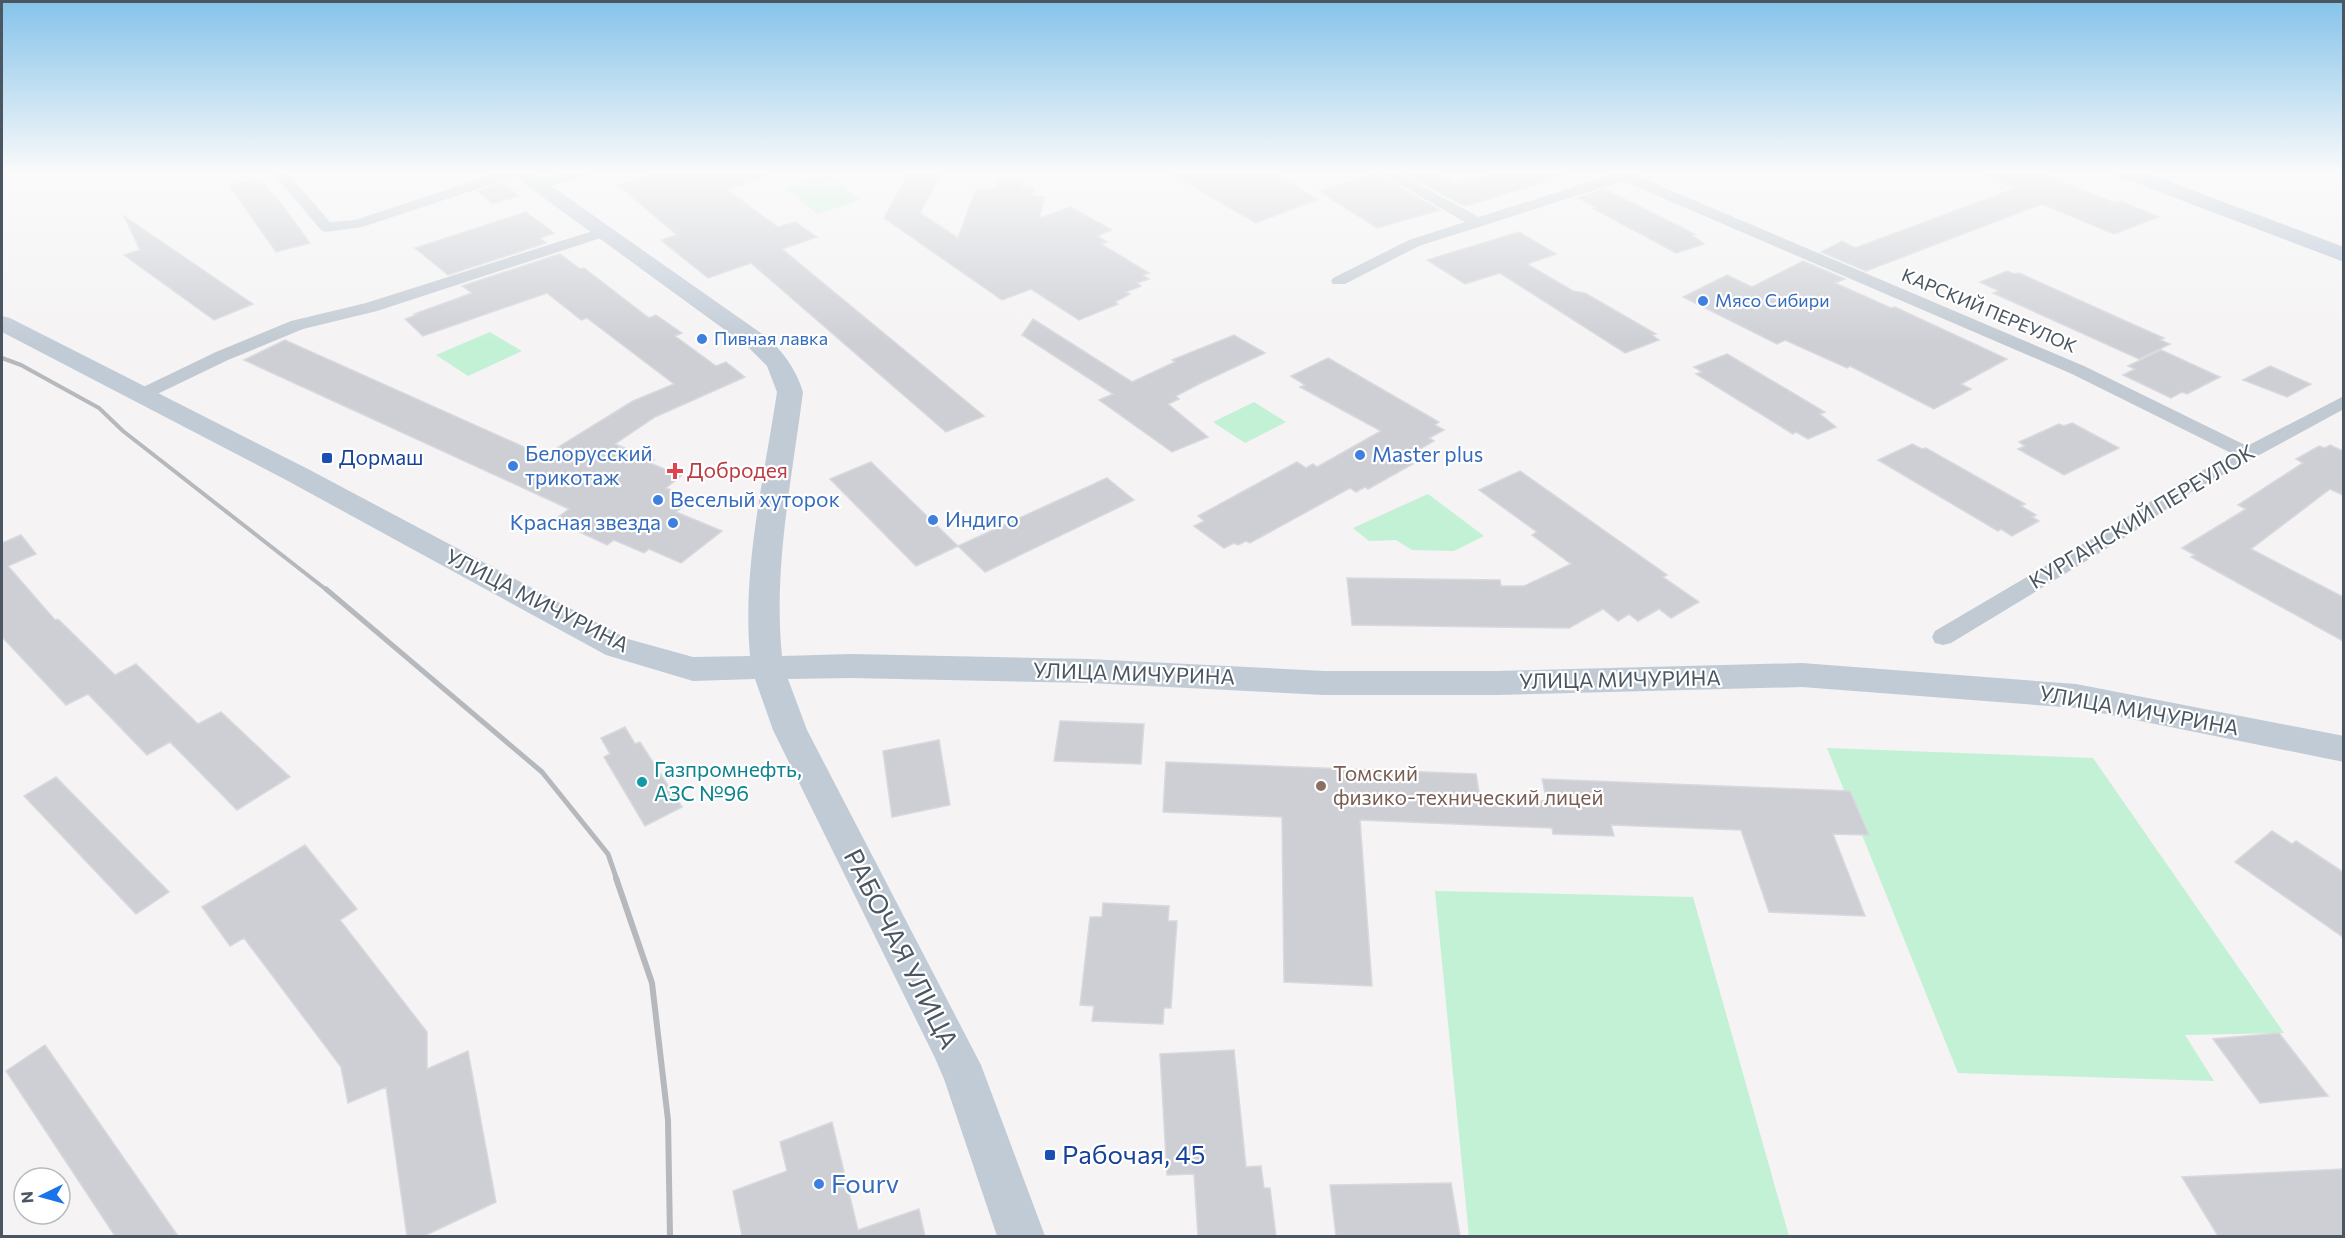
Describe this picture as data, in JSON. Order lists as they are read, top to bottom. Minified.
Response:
{"streets":{"street":["КАРСКИЙ ПЕРЕУЛОК","КУРГАНСКИЙ ПЕРЕУЛОК","УЛИЦА МИЧУРИНА","РАБОЧАЯ УЛИЦА"]},"crossings":[["КАРСКИЙ ПЕРЕУЛОК","КУРГАНСКИЙ ПЕРЕУЛОК"],["УЛИЦА МИЧУРИНА","РАБОЧАЯ УЛИЦА"]],"places":{"other":["Мясо Сибири","Пивная лавка","Master plus","Белорусский трикотаж","Веселый хуторок","Индиго","Красная звезда","Газпромнефть, АЗС №96","Томский физико-технический лицей","Fourv"],"transit":["Дормаш","Рабочая, 45"],"health":["Добродея"]},"north":"left"}
